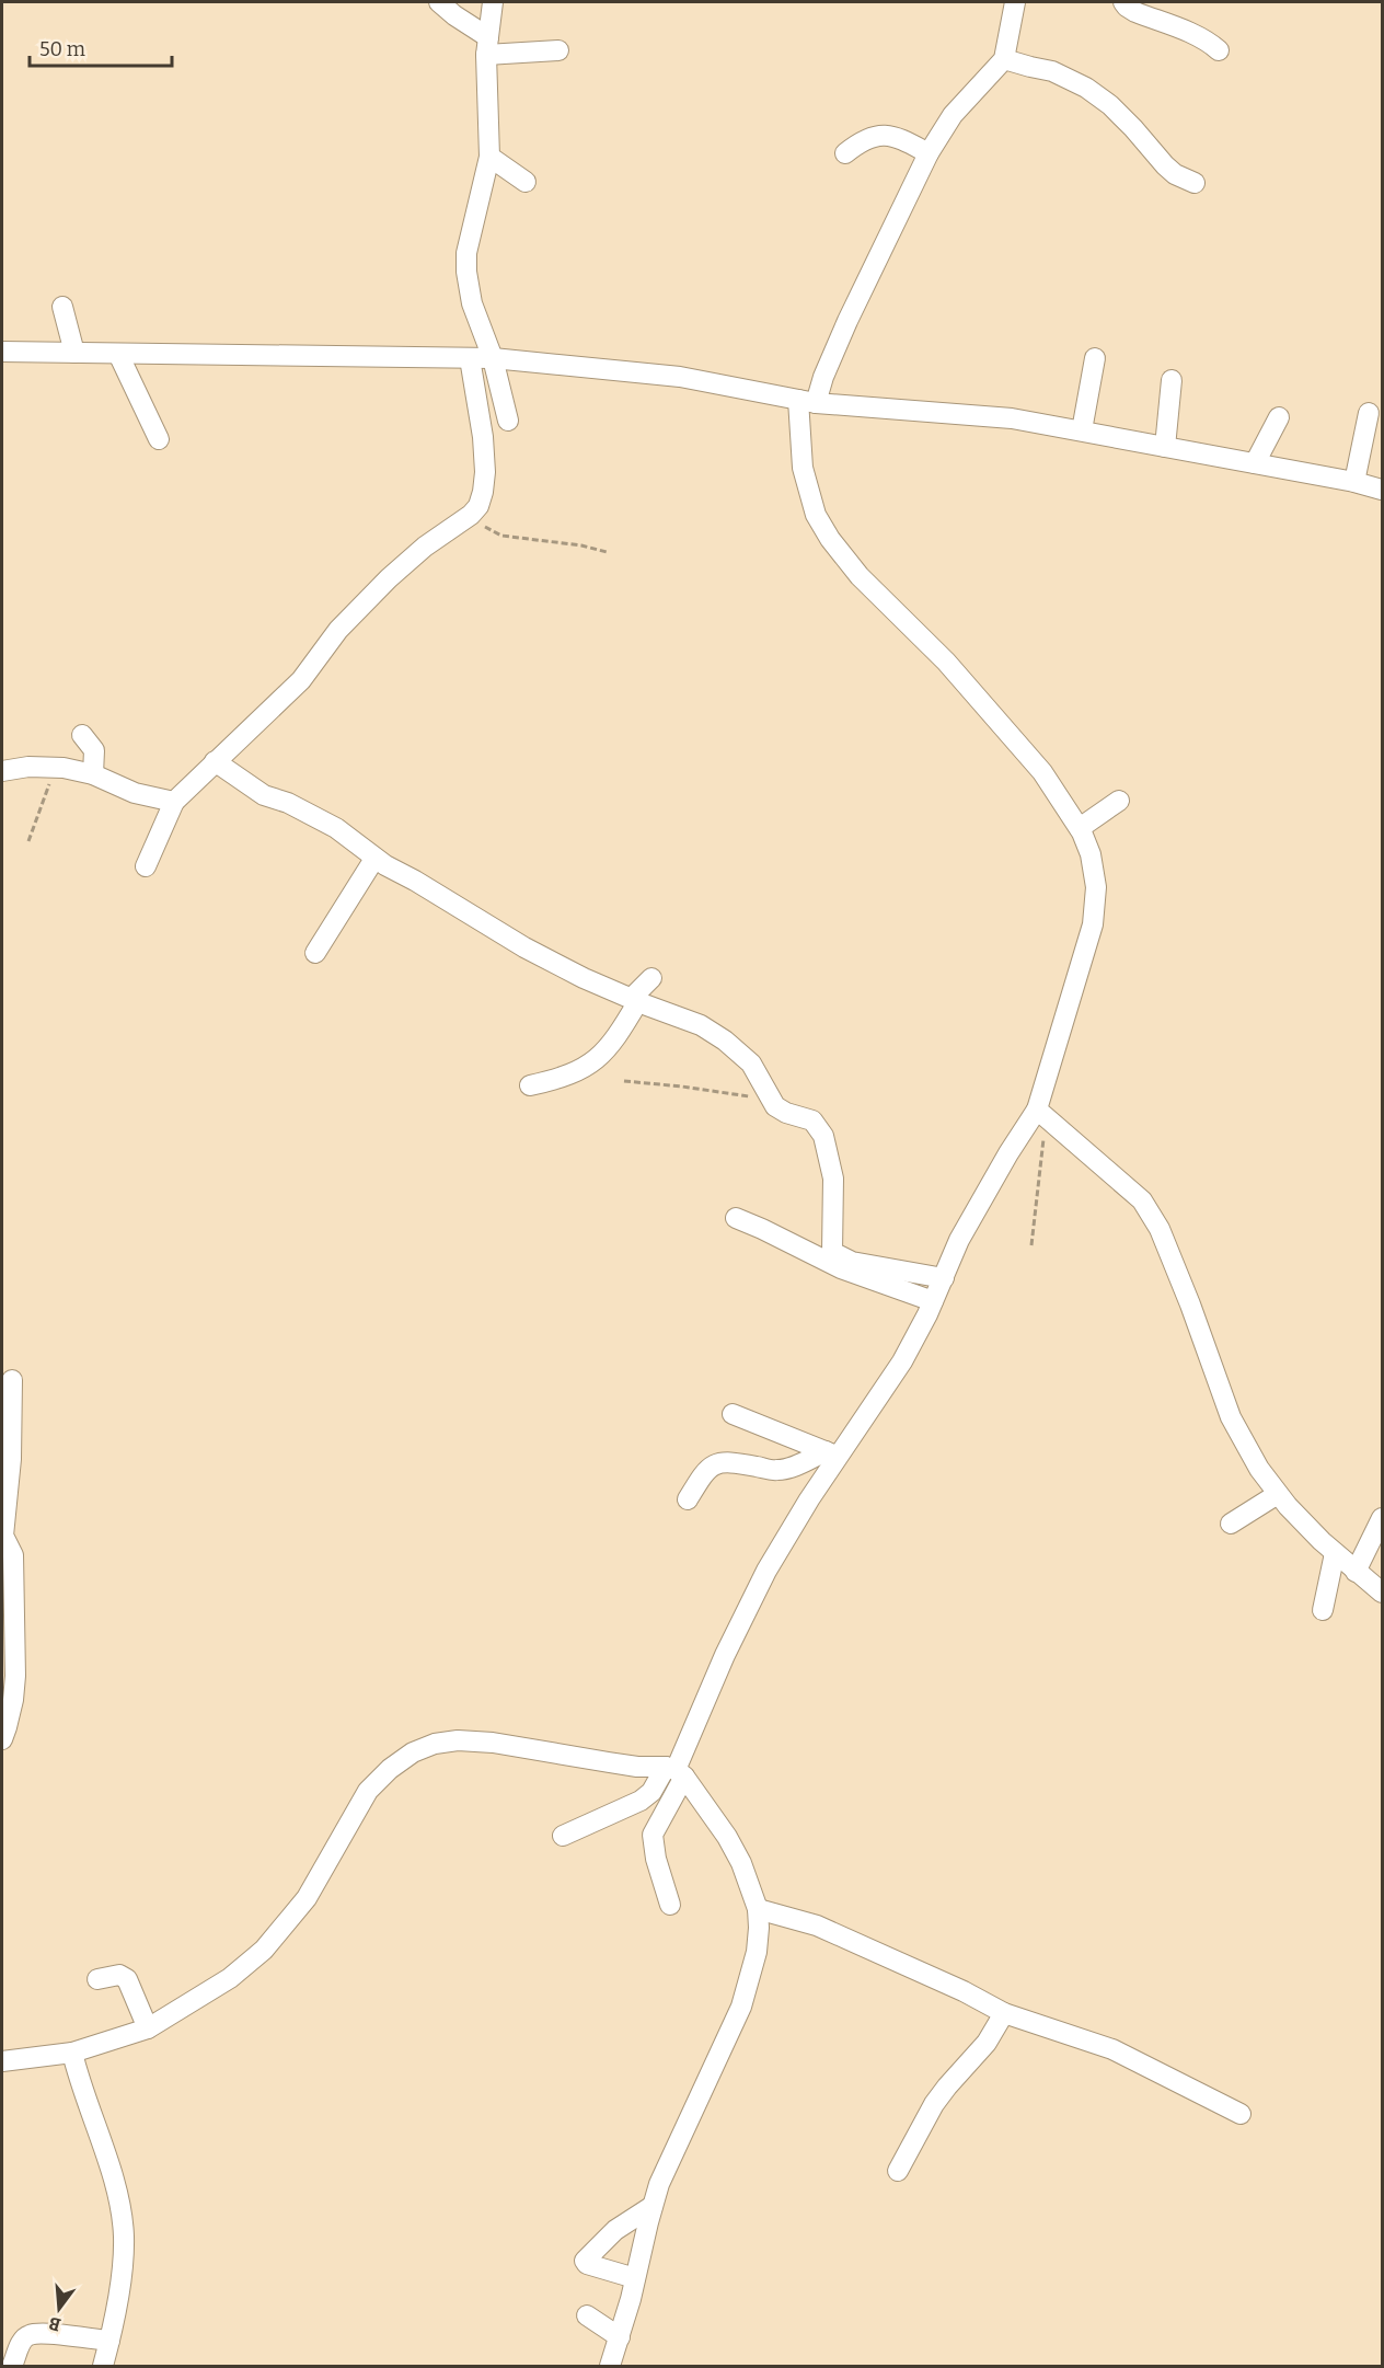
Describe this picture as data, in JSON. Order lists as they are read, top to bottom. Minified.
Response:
{"scale_bar":"50 m","north":"bottom"}
